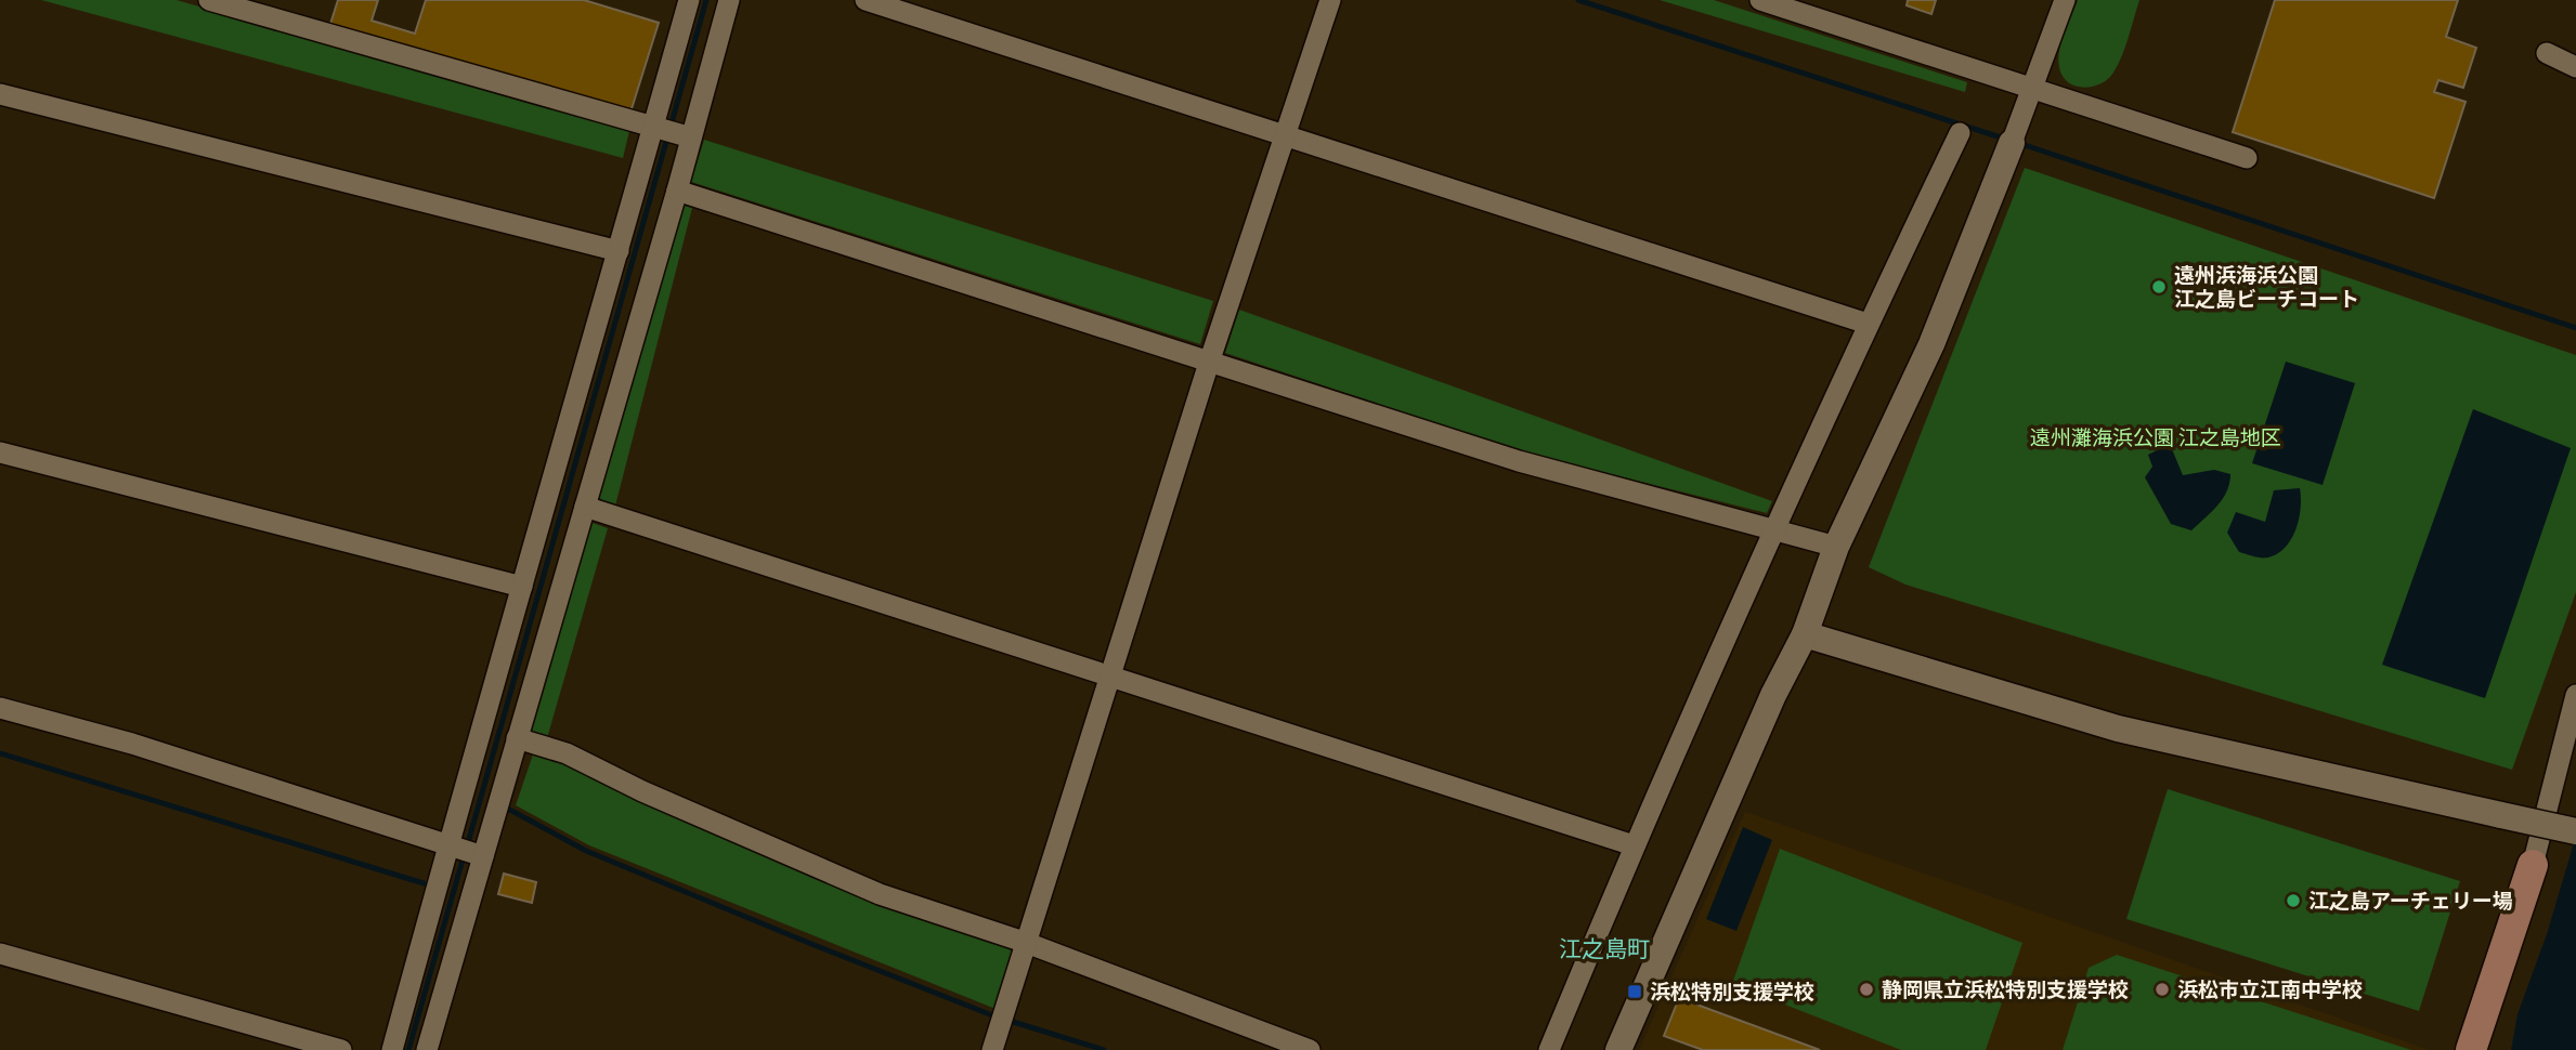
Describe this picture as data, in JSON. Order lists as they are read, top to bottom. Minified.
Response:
{"districts":["江之島町"],"parks":["遠州灘海浜公園 江之島地区"],"places":{"other":["遠州浜海浜公園 江之島ビーチコート","江之島アーチェリー場","静岡県立浜松特別支援学校","浜松市立江南中学校"],"transit":["浜松特別支援学校"]}}
